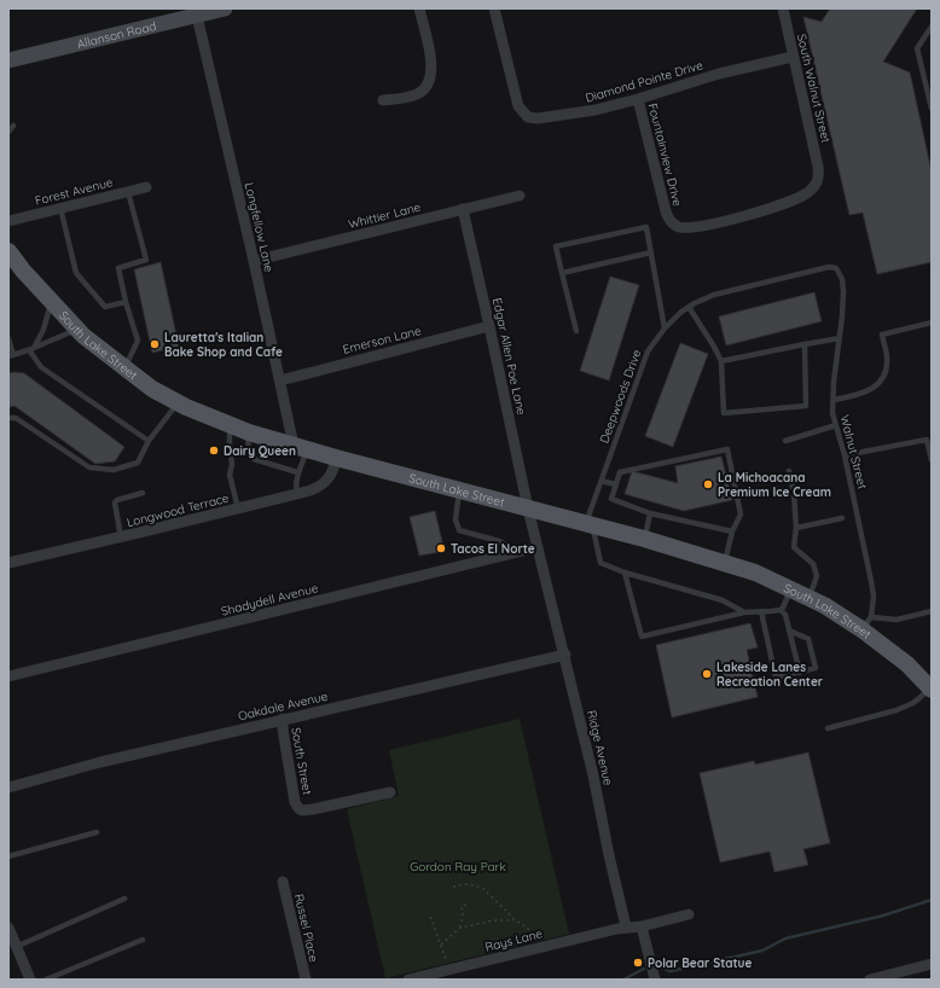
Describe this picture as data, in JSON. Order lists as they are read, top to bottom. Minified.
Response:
{"streets":{"main road":["South Lake Street"],"street":["Allanson Road","Diamond Pointe Drive","South Walnut Street","Fountainview Drive","Forest Avenue","Whittier Lane","Longfellow Lane","Emerson Lane","Edgar Allen Poe Lane","Longwood Terrace","Shadydell Avenue","Oakdale Avenue","Ridge Avenue","South Street","Russel Place","Rays Lane"],"lane":["Deepwoods Drive","Walnut Street"]},"crossings":[["Allanson Road","Longfellow Lane"],["Diamond Pointe Drive","South Walnut Street"],["Diamond Pointe Drive","Fountainview Drive"],["South Walnut Street","Fountainview Drive"],["Whittier Lane","Longfellow Lane"],["Whittier Lane","Edgar Allen Poe Lane"],["Longfellow Lane","Emerson Lane"],["Longfellow Lane","South Lake Street"],["Emerson Lane","Edgar Allen Poe Lane"],["South Lake Street","Edgar Allen Poe Lane"],["South Lake Street","Deepwoods Drive"],["South Lake Street","Walnut Street"],["South Lake Street","Longwood Terrace"],["South Lake Street","Ridge Avenue"],["Edgar Allen Poe Lane","Ridge Avenue"],["Deepwoods Drive","Walnut Street"],["Shadydell Avenue","Ridge Avenue"],["Oakdale Avenue","Ridge Avenue"],["Oakdale Avenue","South Street"],["Ridge Avenue","Rays Lane"]],"parks":["Gordon Ray Park"],"places":["Lauretta's Italian Bake Shop and Cafe","Dairy Queen","La Michoacana Premium Ice Cream","Tacos El Norte","Lakeside Lanes Recreation Center","Polar Bear Statue"]}
